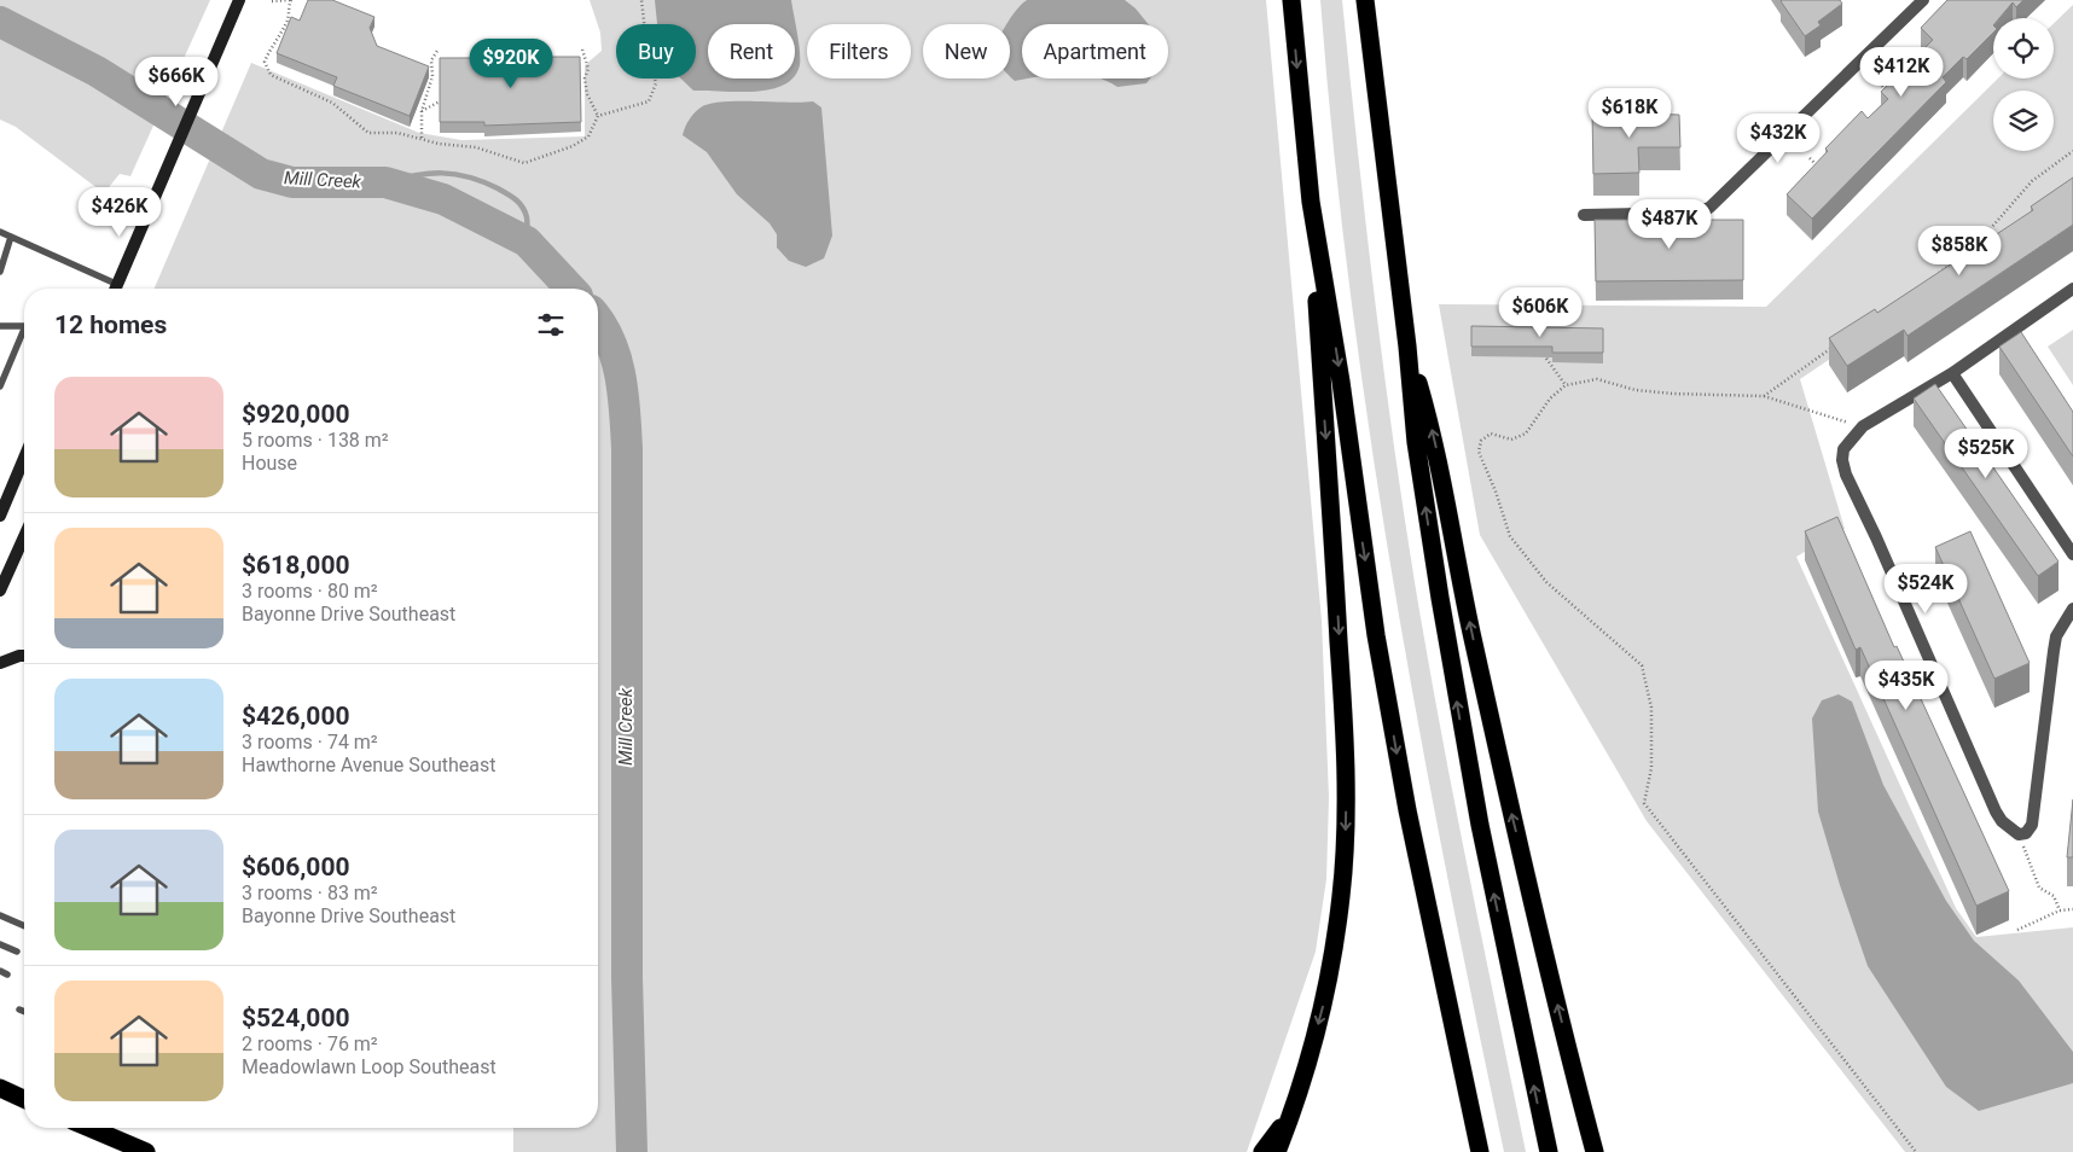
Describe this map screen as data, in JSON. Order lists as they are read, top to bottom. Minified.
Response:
{"water":["Mill Creek"],"page":{"chip":["Buy","Rent","Filters","New","Apartment"],"price":["$920K","$412K","$666K","$618K","$432K","$426K","$487K","$858K","$606K","$525K","$524K","$435K"],"heading":"12 homes","list":[{"name":"$920,000","note":"5 rooms · 138 m² · House"},{"name":"$618,000","note":"3 rooms · 80 m² · Bayonne Drive Southeast"},{"name":"$426,000","note":"3 rooms · 74 m² · Hawthorne Avenue Southeast"},{"name":"$606,000","note":"3 rooms · 83 m² · Bayonne Drive Southeast"},{"name":"$524,000","note":"2 rooms · 76 m² · Meadowlawn Loop Southeast"}]}}
